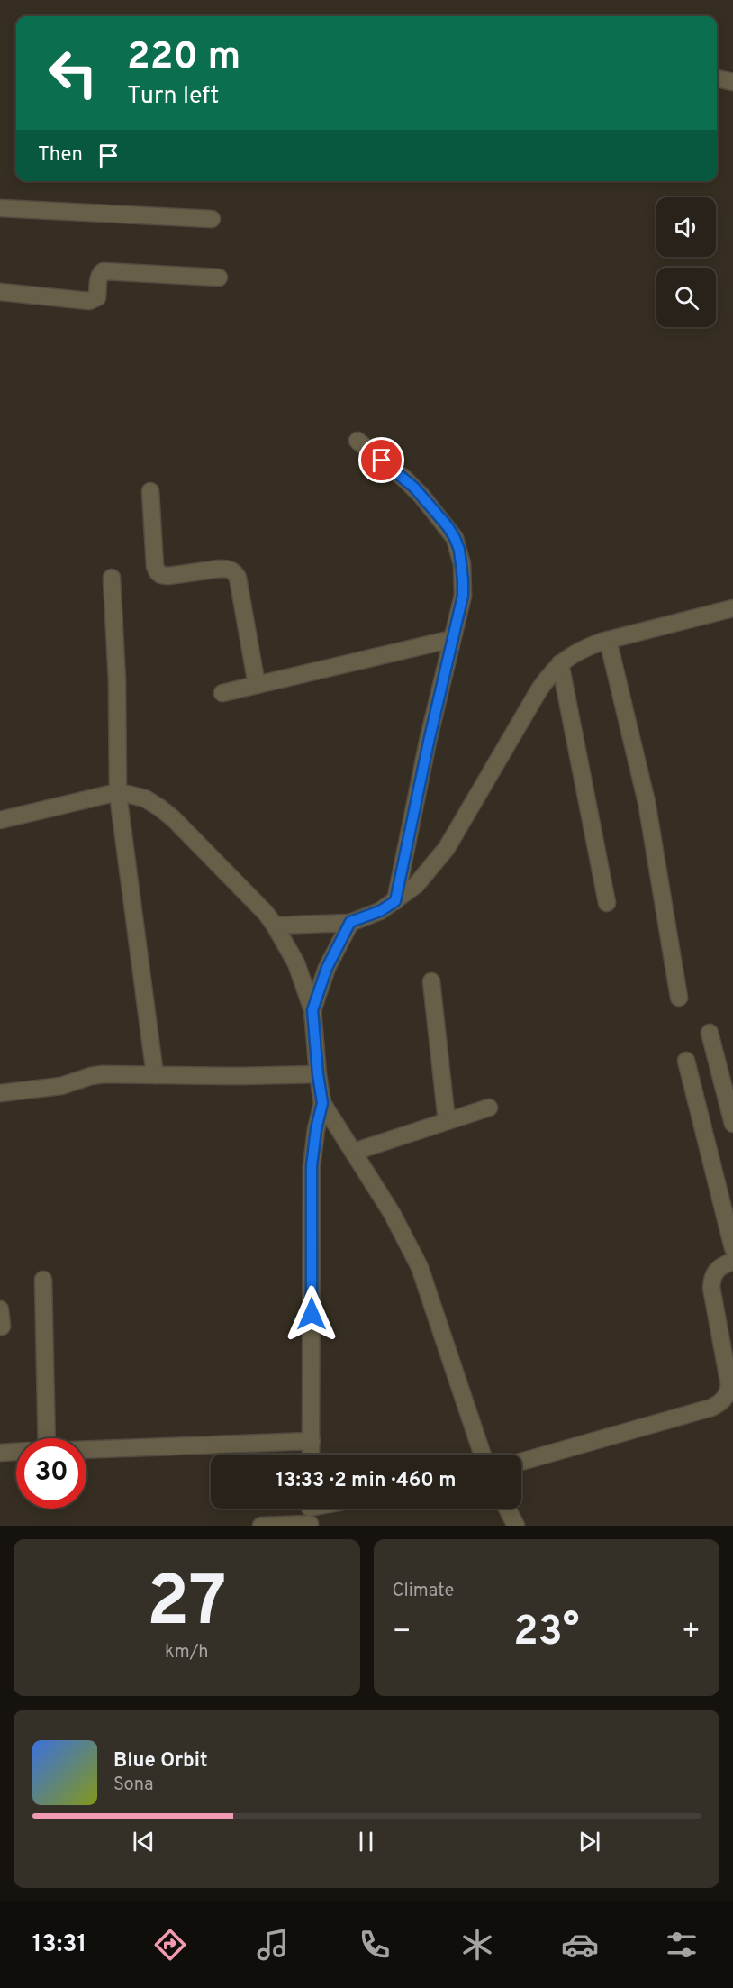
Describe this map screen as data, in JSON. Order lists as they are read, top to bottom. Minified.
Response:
{"page":{"turn":["220 m","Turn left"],"then":"Then","limit":"30","trip":"13:33 · 2 min · 460 m","tile":[["27","km/h"],"Climate"],"heat":["−","23°","+"],"song":["Blue Orbit","Sona"],"tabs":"13:31"}}
